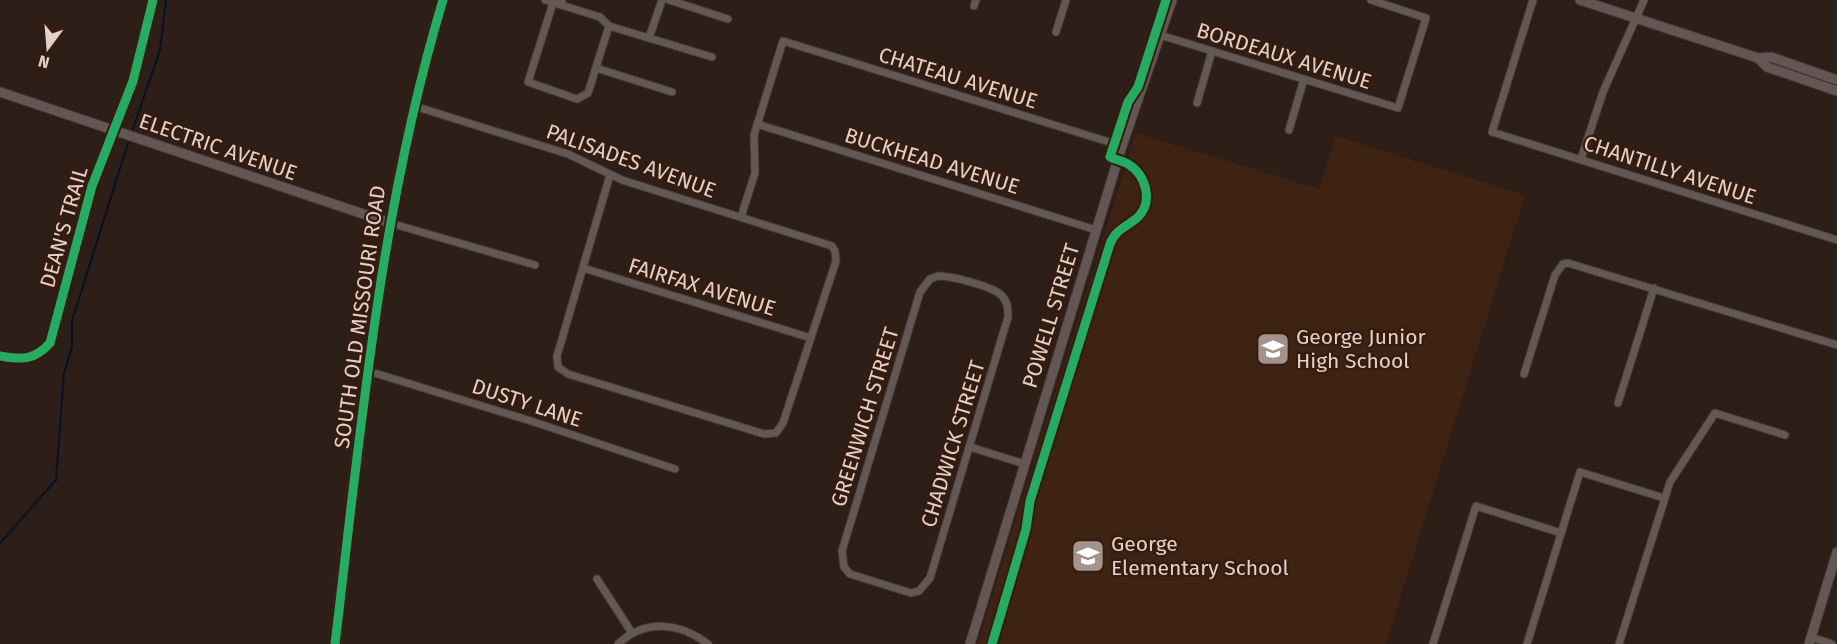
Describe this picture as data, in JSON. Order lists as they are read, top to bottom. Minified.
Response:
{"streets":{"main road":["SOUTH OLD MISSOURI ROAD"],"street":["BORDEAUX AVENUE","CHATEAU AVENUE","ELECTRIC AVENUE","PALISADES AVENUE","BUCKHEAD AVENUE","CHANTILLY AVENUE","FAIRFAX AVENUE","POWELL STREET","DUSTY LANE","GREENWICH STREET","CHADWICK STREET"],"cycle path":["DEAN'S TRAIL"]},"crossings":[["BORDEAUX AVENUE","POWELL STREET"],["CHATEAU AVENUE","BUCKHEAD AVENUE"],["CHATEAU AVENUE","POWELL STREET"],["ELECTRIC AVENUE","SOUTH OLD MISSOURI ROAD"],["PALISADES AVENUE","FAIRFAX AVENUE"],["PALISADES AVENUE","SOUTH OLD MISSOURI ROAD"],["BUCKHEAD AVENUE","POWELL STREET"],["SOUTH OLD MISSOURI ROAD","DUSTY LANE"],["GREENWICH STREET","CHADWICK STREET"]],"places":{"school or university":["George Junior High School","George Elementary School"]},"north":"bottom"}
